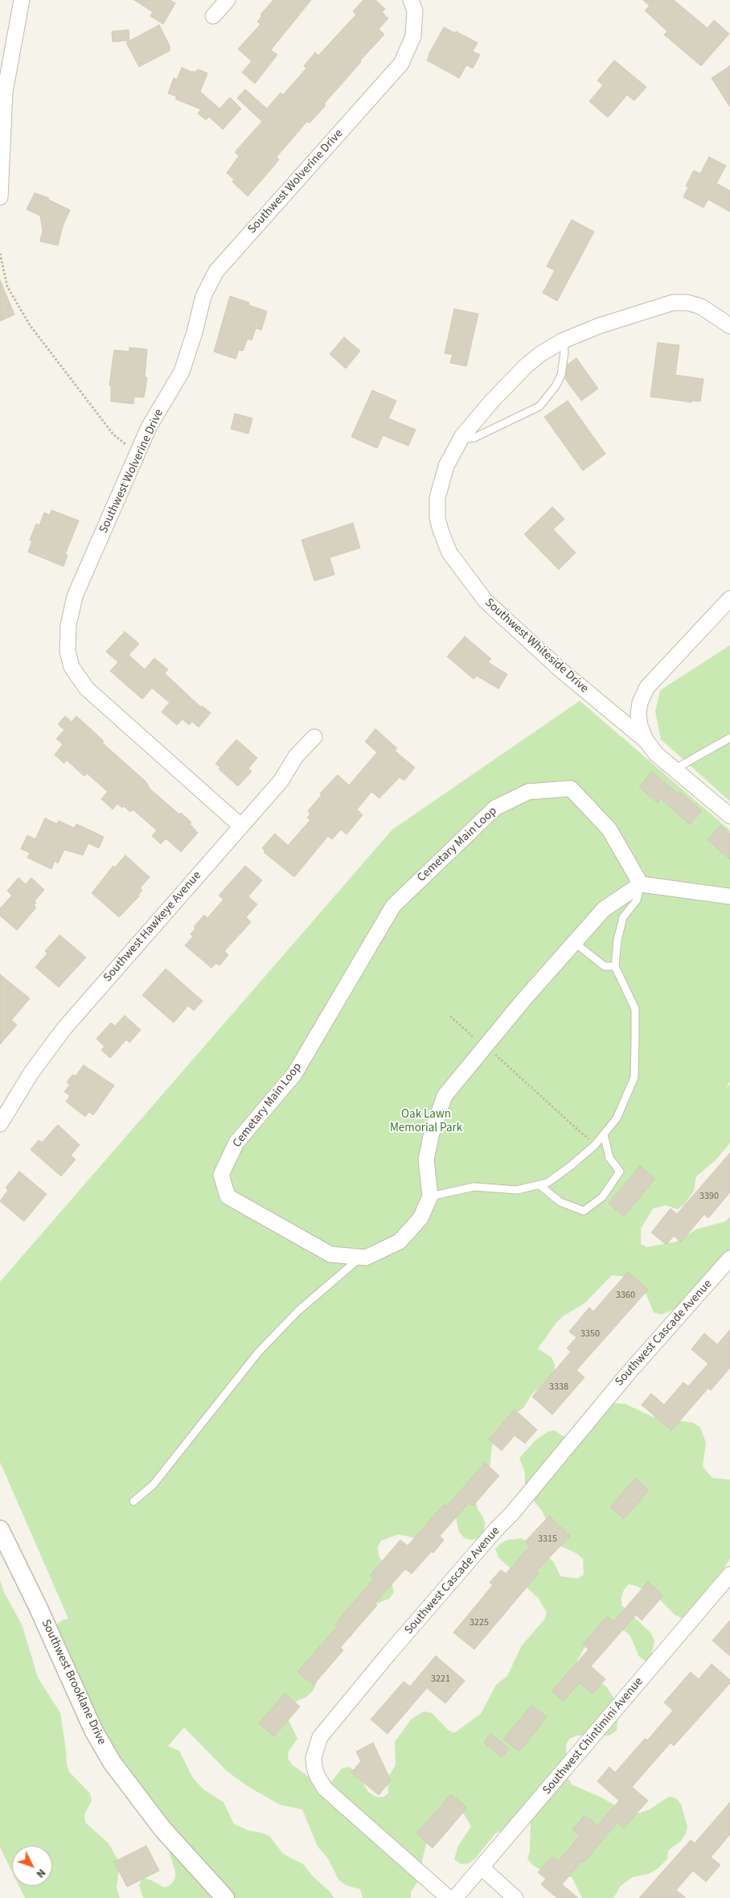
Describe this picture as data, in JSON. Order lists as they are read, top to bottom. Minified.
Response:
{"streets":{"street":["Southwest Wolverine Drive","Southwest Whiteside Drive","Cemetary Main Loop","Southwest Hawkeye Avenue","Southwest Cascade Avenue","Southwest Brooklane Drive","Southwest Chintimini Avenue"]},"crossings":[["Southwest Wolverine Drive","Southwest Hawkeye Avenue"]],"parks":["Oak Lawn Memorial Park"],"house_numbers":["3390","3360","3350","3338","3315","3225","3221"],"north":"bottom right"}
